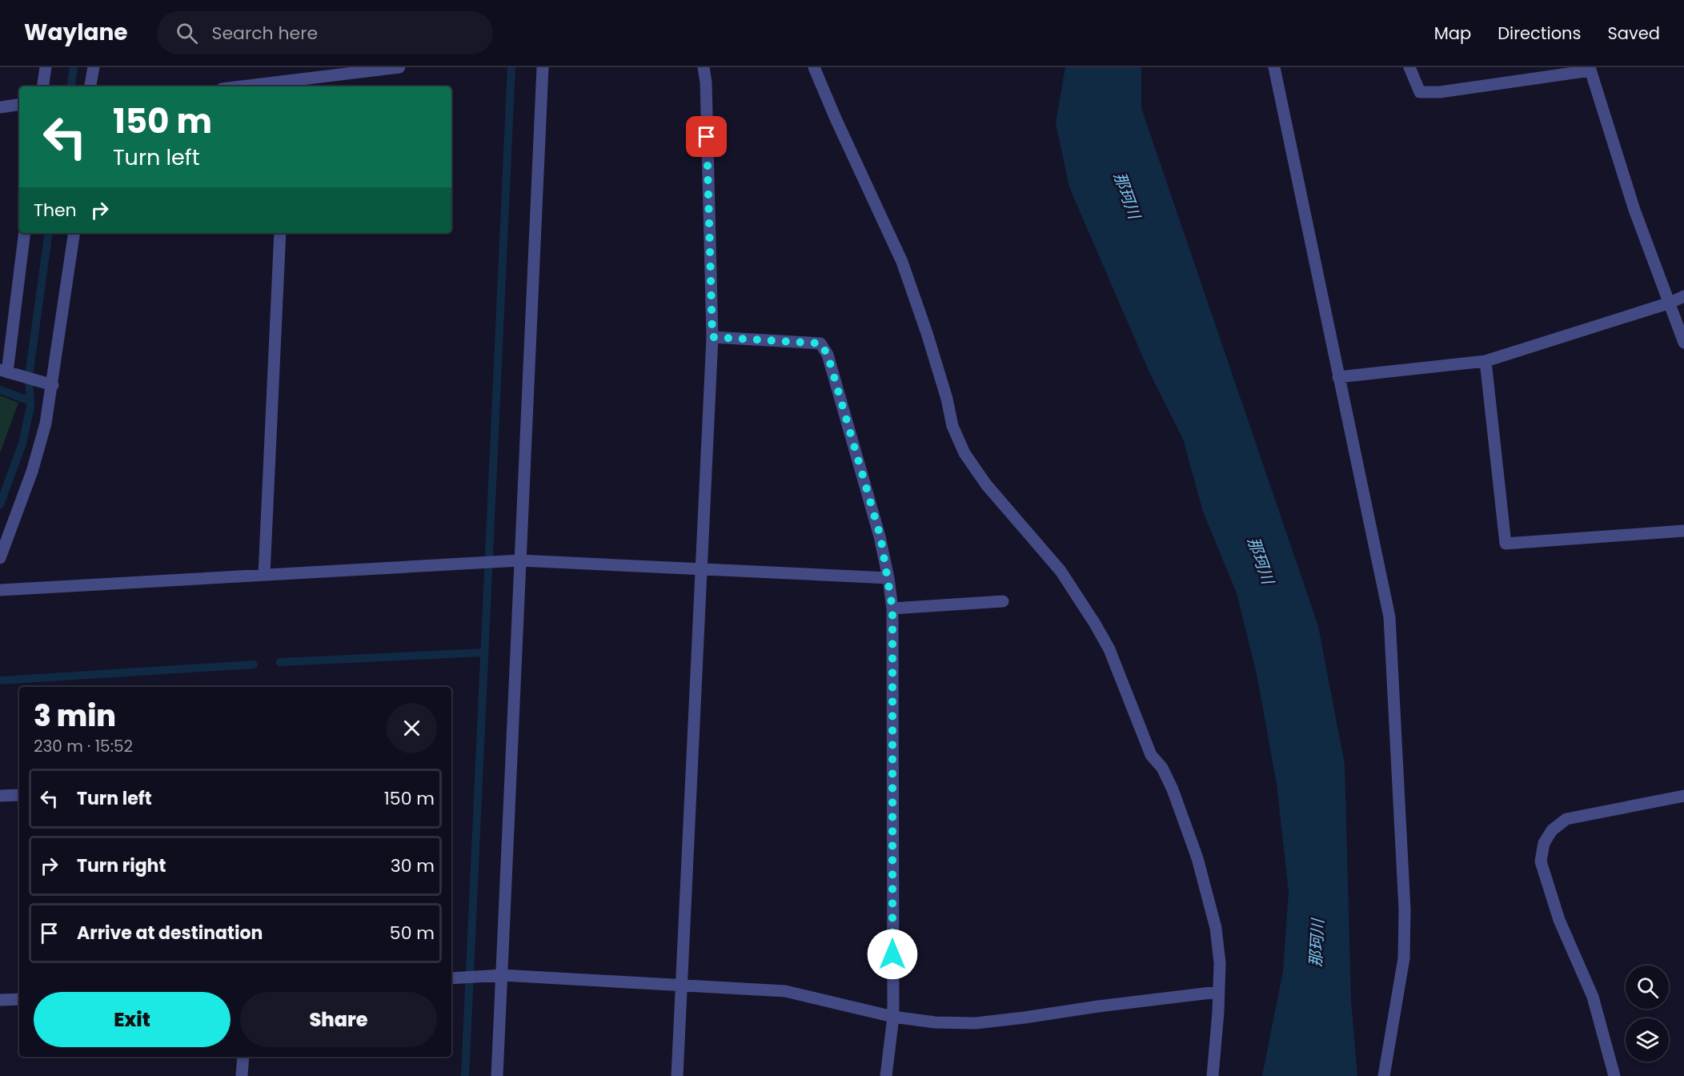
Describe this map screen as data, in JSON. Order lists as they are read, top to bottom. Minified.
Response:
{"water":["那珂川"],"page":{"header":"Waylane","search":"Search here","nav":["Map","Directions","Saved"],"turn":["150 m","Turn left"],"then":"Then","heading":["3 min","230 m · 15:52"],"list":[{"name":"Turn left","value":"150 m"},{"name":"Turn right","value":"30 m"},{"name":"Arrive at destination","value":"50 m"}],"buttons":["Exit","Share"]}}
